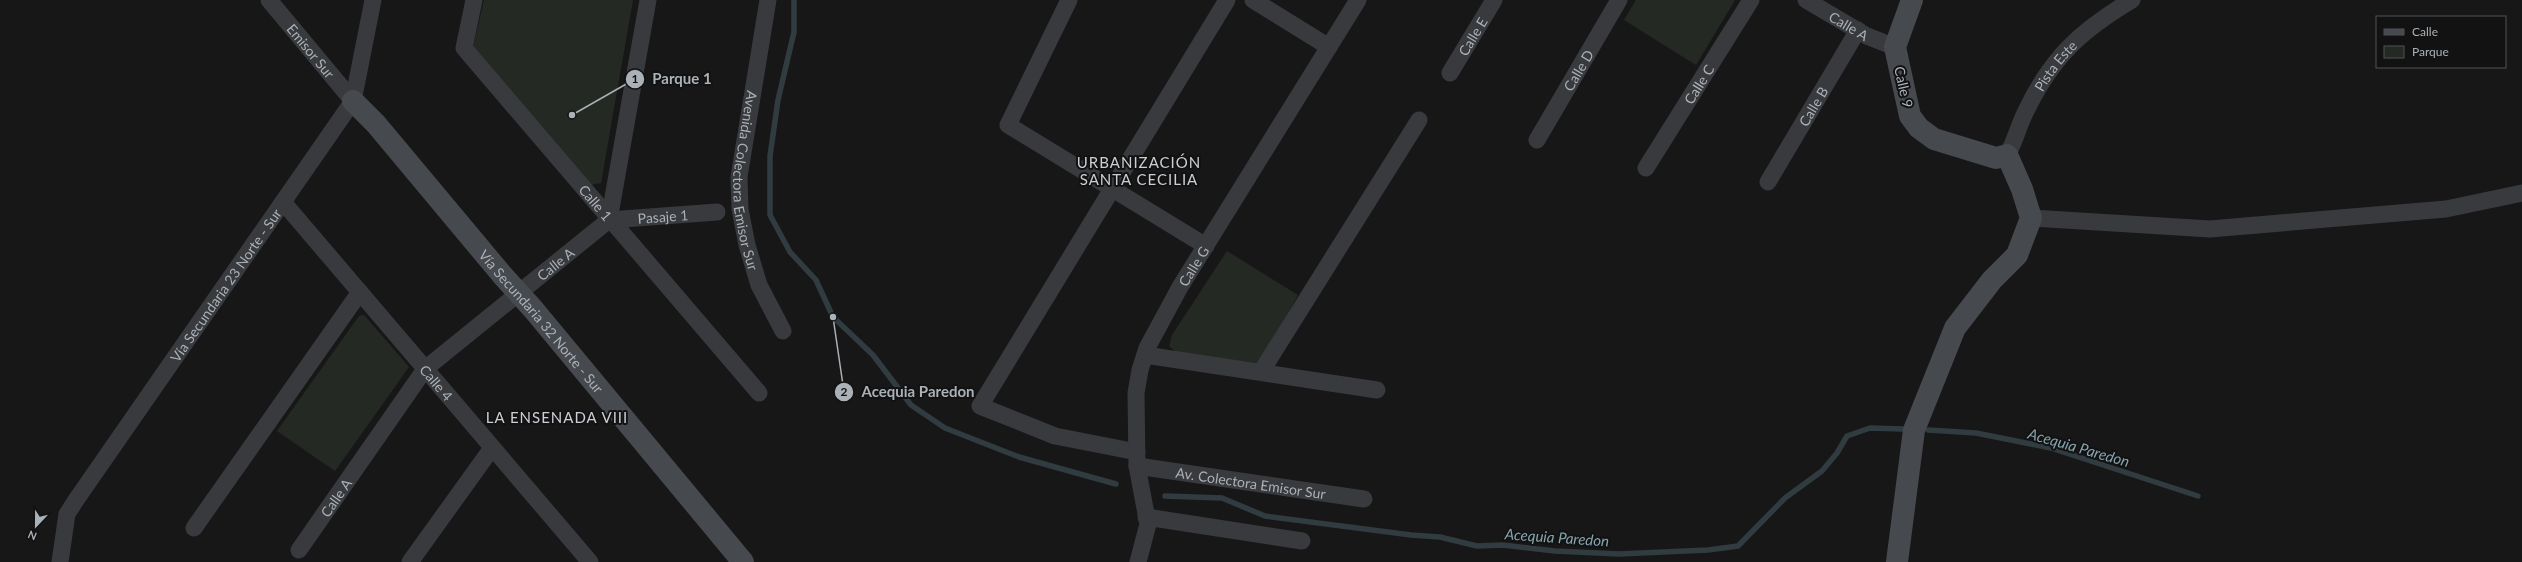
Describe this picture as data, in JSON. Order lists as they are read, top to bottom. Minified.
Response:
{"streets":{"street":["Calle A","Calle E","Emisor Sur","Pista Este","Calle D","Calle C","Calle 9","Calle B","Avenida Colectora Emisor Sur","Calle 1","Pasaje 1","Calle G","Vía Secundaria 23 Norte - Sur","Vía Secundaria 32 Norte - Sur","Calle 4","Av. Colectora Emisor Sur"]},"crossings":[["Calle A","Calle 9"],["Calle A","Calle B"],["Calle A","Calle 1"],["Calle A","Pasaje 1"],["Calle A","Vía Secundaria 32 Norte - Sur"],["Calle A","Calle 4"],["Emisor Sur","Vía Secundaria 23 Norte - Sur"],["Emisor Sur","Vía Secundaria 32 Norte - Sur"],["Pista Este","Calle 9"],["Calle 1","Pasaje 1"],["Calle G","Av. Colectora Emisor Sur"],["Vía Secundaria 23 Norte - Sur","Vía Secundaria 32 Norte - Sur"],["Vía Secundaria 23 Norte - Sur","Calle 4"]],"districts":["URBANIZACIÓN SANTA CECILIA","LA ENSENADA VIII"],"water":["Acequia Paredon"],"places":["Parque 1","Acequia Paredon"],"legend":["Calle","Parque"],"north":"bottom"}
